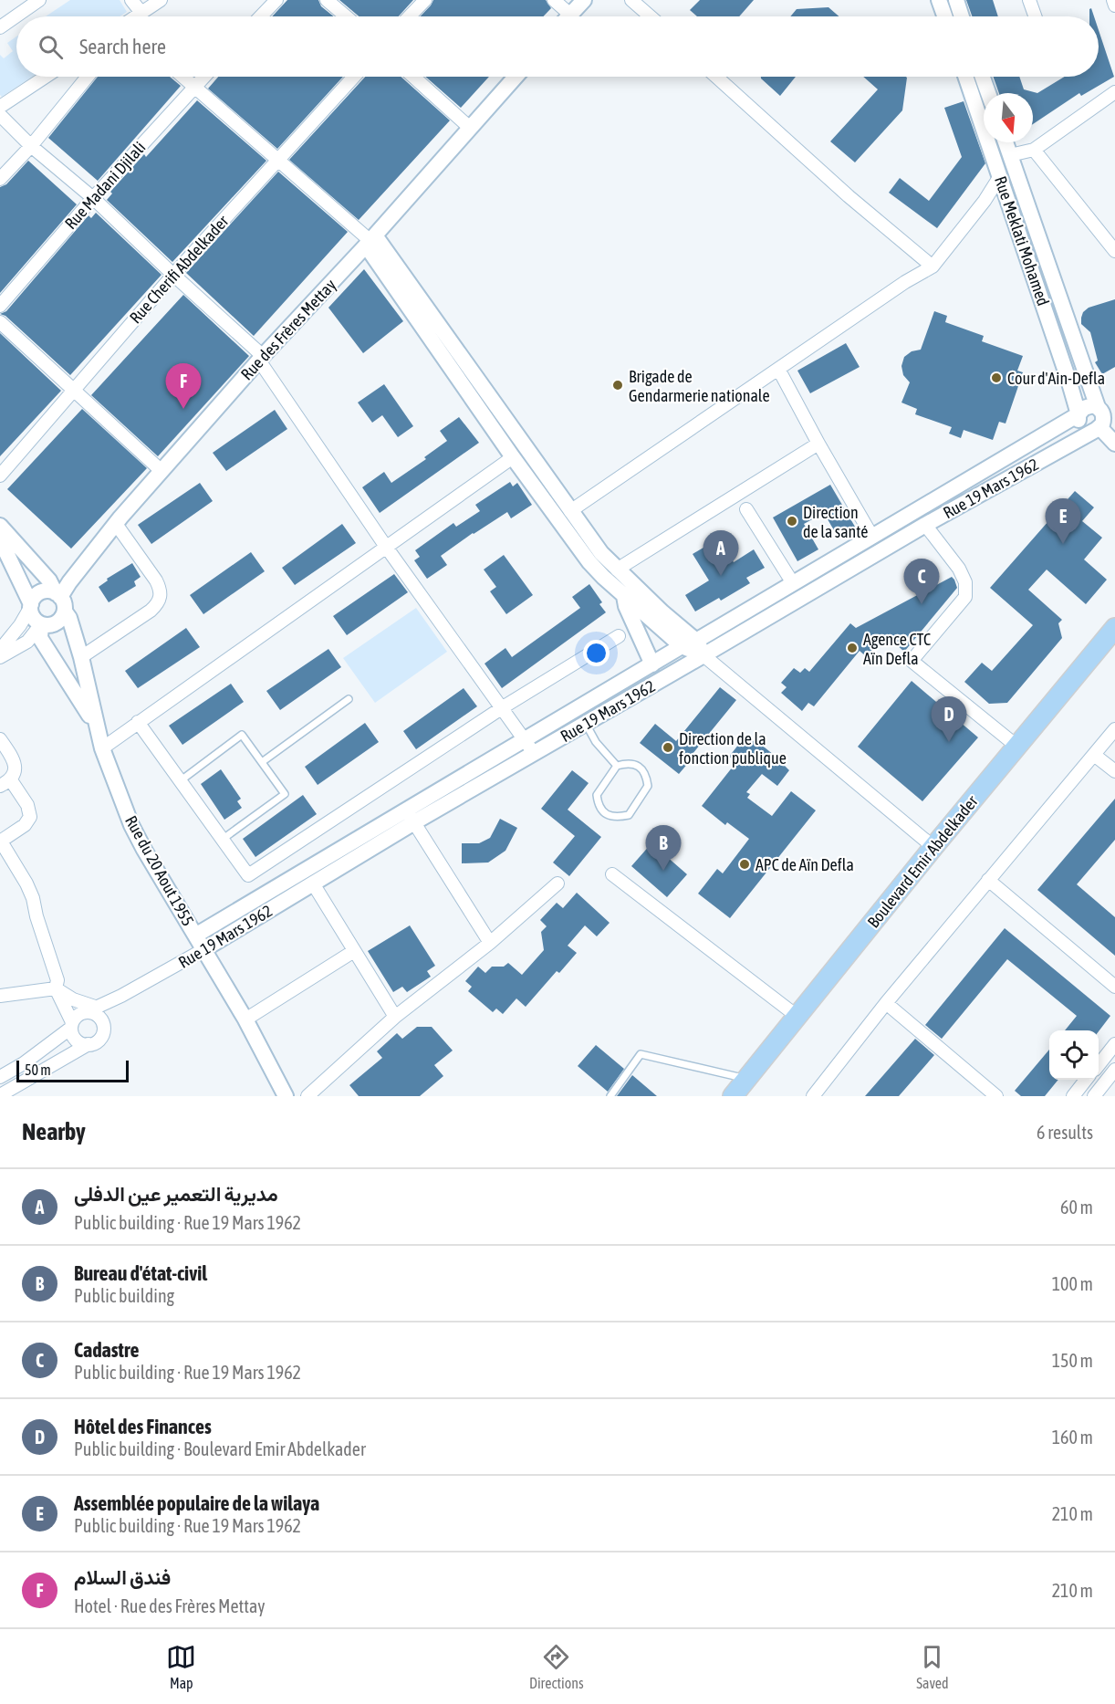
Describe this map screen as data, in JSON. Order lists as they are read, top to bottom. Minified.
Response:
{"streets":{"main road":["Boulevard Emir Abdelkader"],"street":["Rue Madani Djilali","Rue Meklati Mohamed","Rue Cherifi Abdelkader","Rue des Frères Mettay","Rue 19 Mars 1962","Rue du 20 Aout 1955"]},"crossings":[["Rue Meklati Mohamed","Rue 19 Mars 1962"],["Rue 19 Mars 1962","Rue du 20 Aout 1955"]],"places":["Cour d'Ain-Defla","Brigade de Gendarmerie nationale","Direction de la santé","Agence CTC Aïn Defla","Direction de la fonction publique","APC de Aïn Defla"],"scale_bar":"50 m","north":"bottom","page":{"search":"Search here","pins":["F","E","A","C","D","B"],"scale":"50 m","heading":["Nearby","6 results"],"list":[{"mark":"A","name":"مديرية التعمير عين الدفلى","note":"Public building · Rue 19 Mars 1962","value":"60 m"},{"mark":"B","name":"Bureau d'état-civil","note":"Public building","value":"100 m"},{"mark":"C","name":"Cadastre","note":"Public building · Rue 19 Mars 1962","value":"150 m"},{"mark":"D","name":"Hôtel des Finances","note":"Public building · Boulevard Emir Abdelkader","value":"160 m"},{"mark":"E","name":"Assemblée populaire de la wilaya","note":"Public building · Rue 19 Mars 1962","value":"210 m"},{"mark":"F","name":"فندق السلام","note":"Hotel · Rue des Frères Mettay","value":"210 m"}],"nav":["Map","Directions","Saved"]}}
